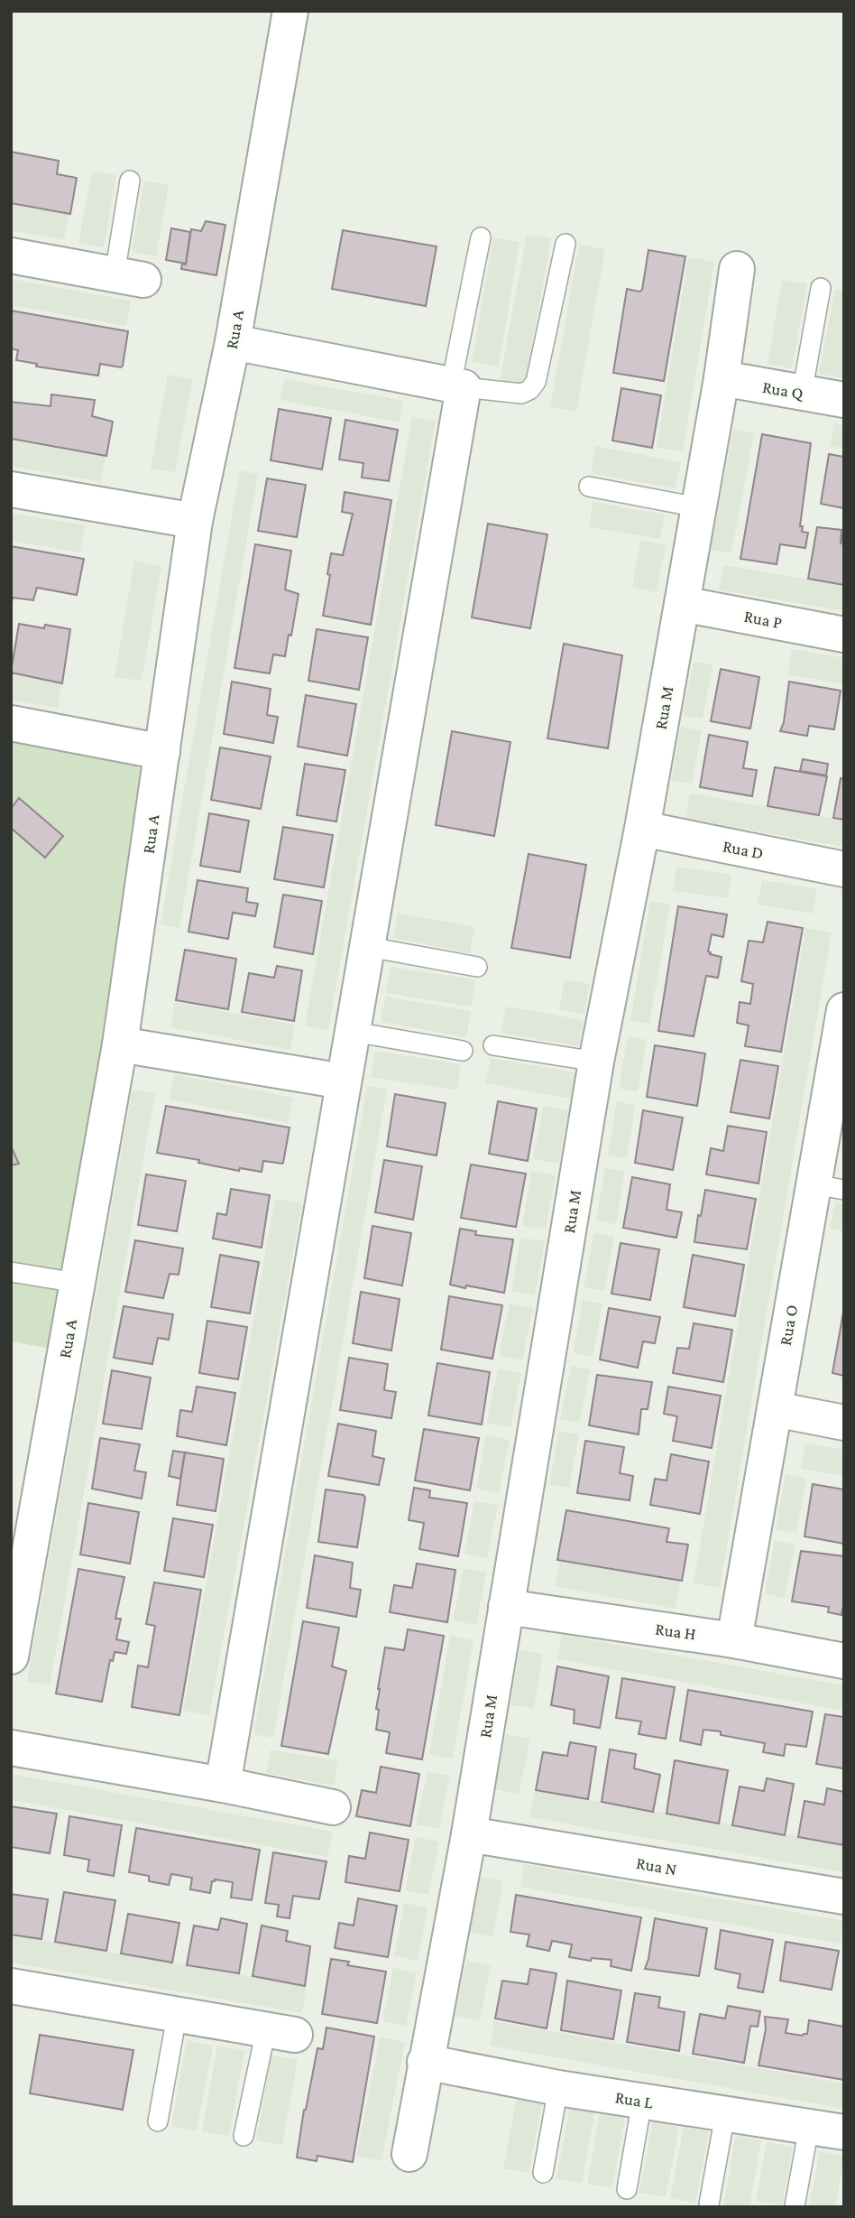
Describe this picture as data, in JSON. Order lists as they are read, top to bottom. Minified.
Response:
{"streets":{"street":["Rua A","Rua Q","Rua P","Rua M","Rua D","Rua O","Rua H","Rua N","Rua L"]},"crossings":[["Rua Q","Rua M"],["Rua P","Rua M"],["Rua M","Rua D"],["Rua M","Rua H"],["Rua M","Rua N"],["Rua M","Rua L"],["Rua O","Rua H"]]}
